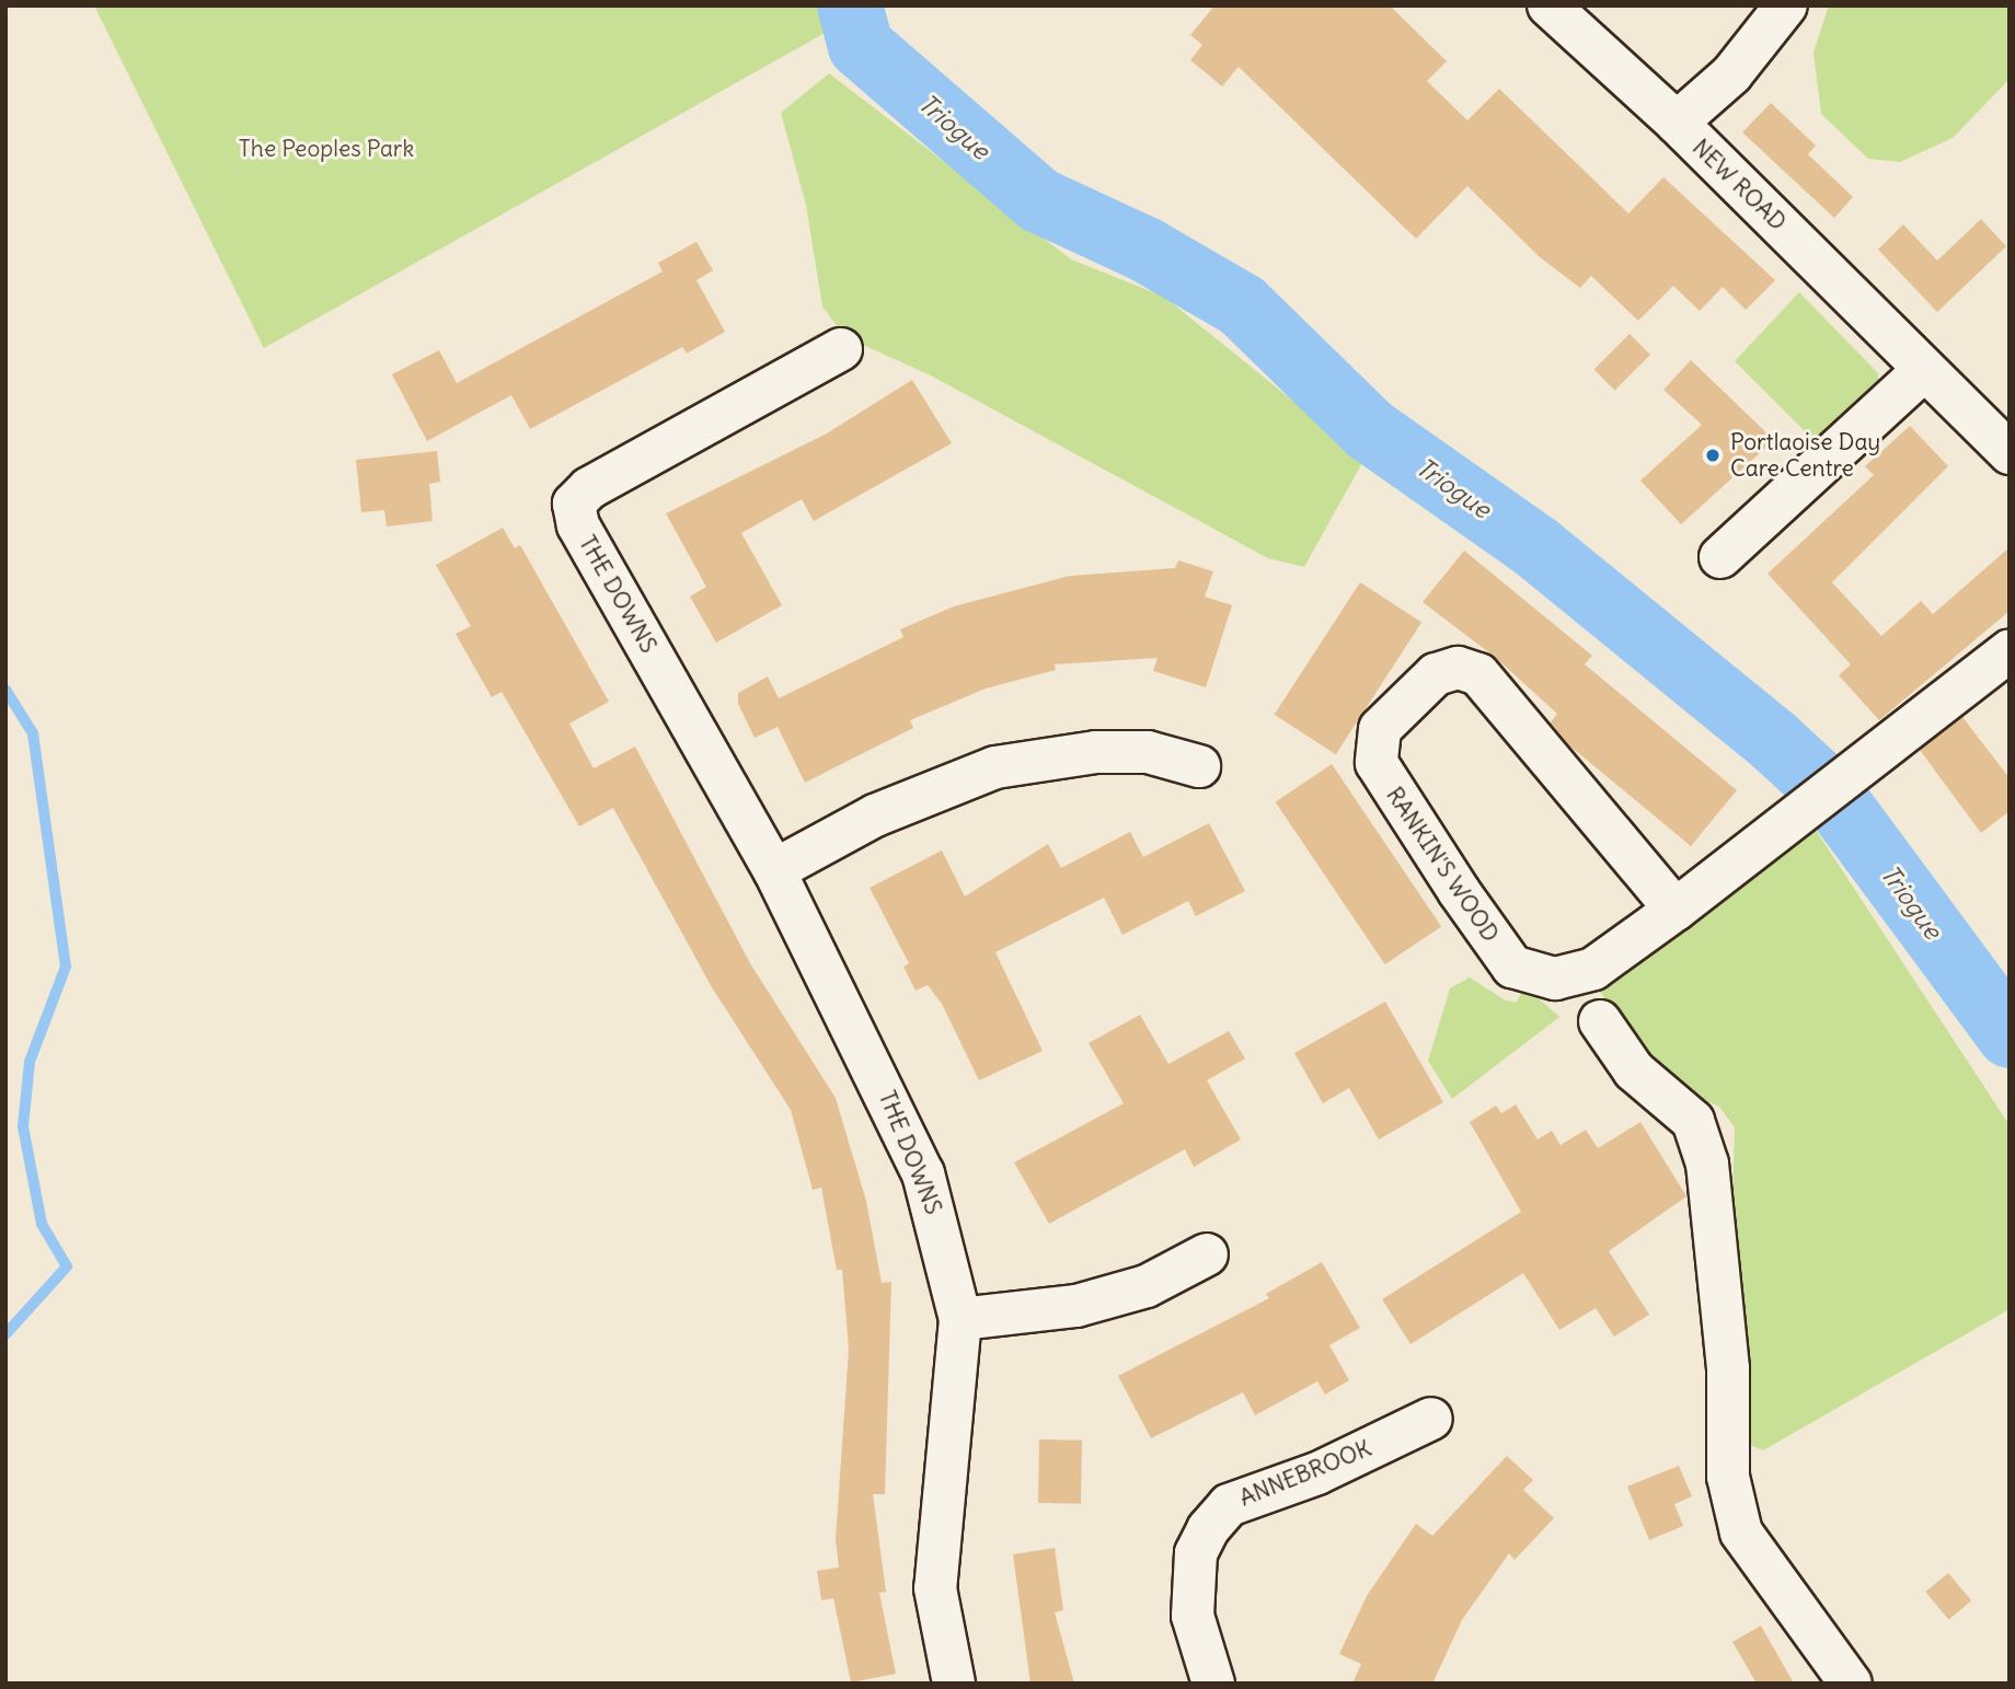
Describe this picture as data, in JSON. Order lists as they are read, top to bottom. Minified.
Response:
{"streets":{"street":["NEW ROAD","THE DOWNS","RANKIN'S WOOD","ANNEBROOK"]},"water":["Triogue"],"parks":["The Peoples Park"],"places":["Portlaoise Day Care Centre"]}
